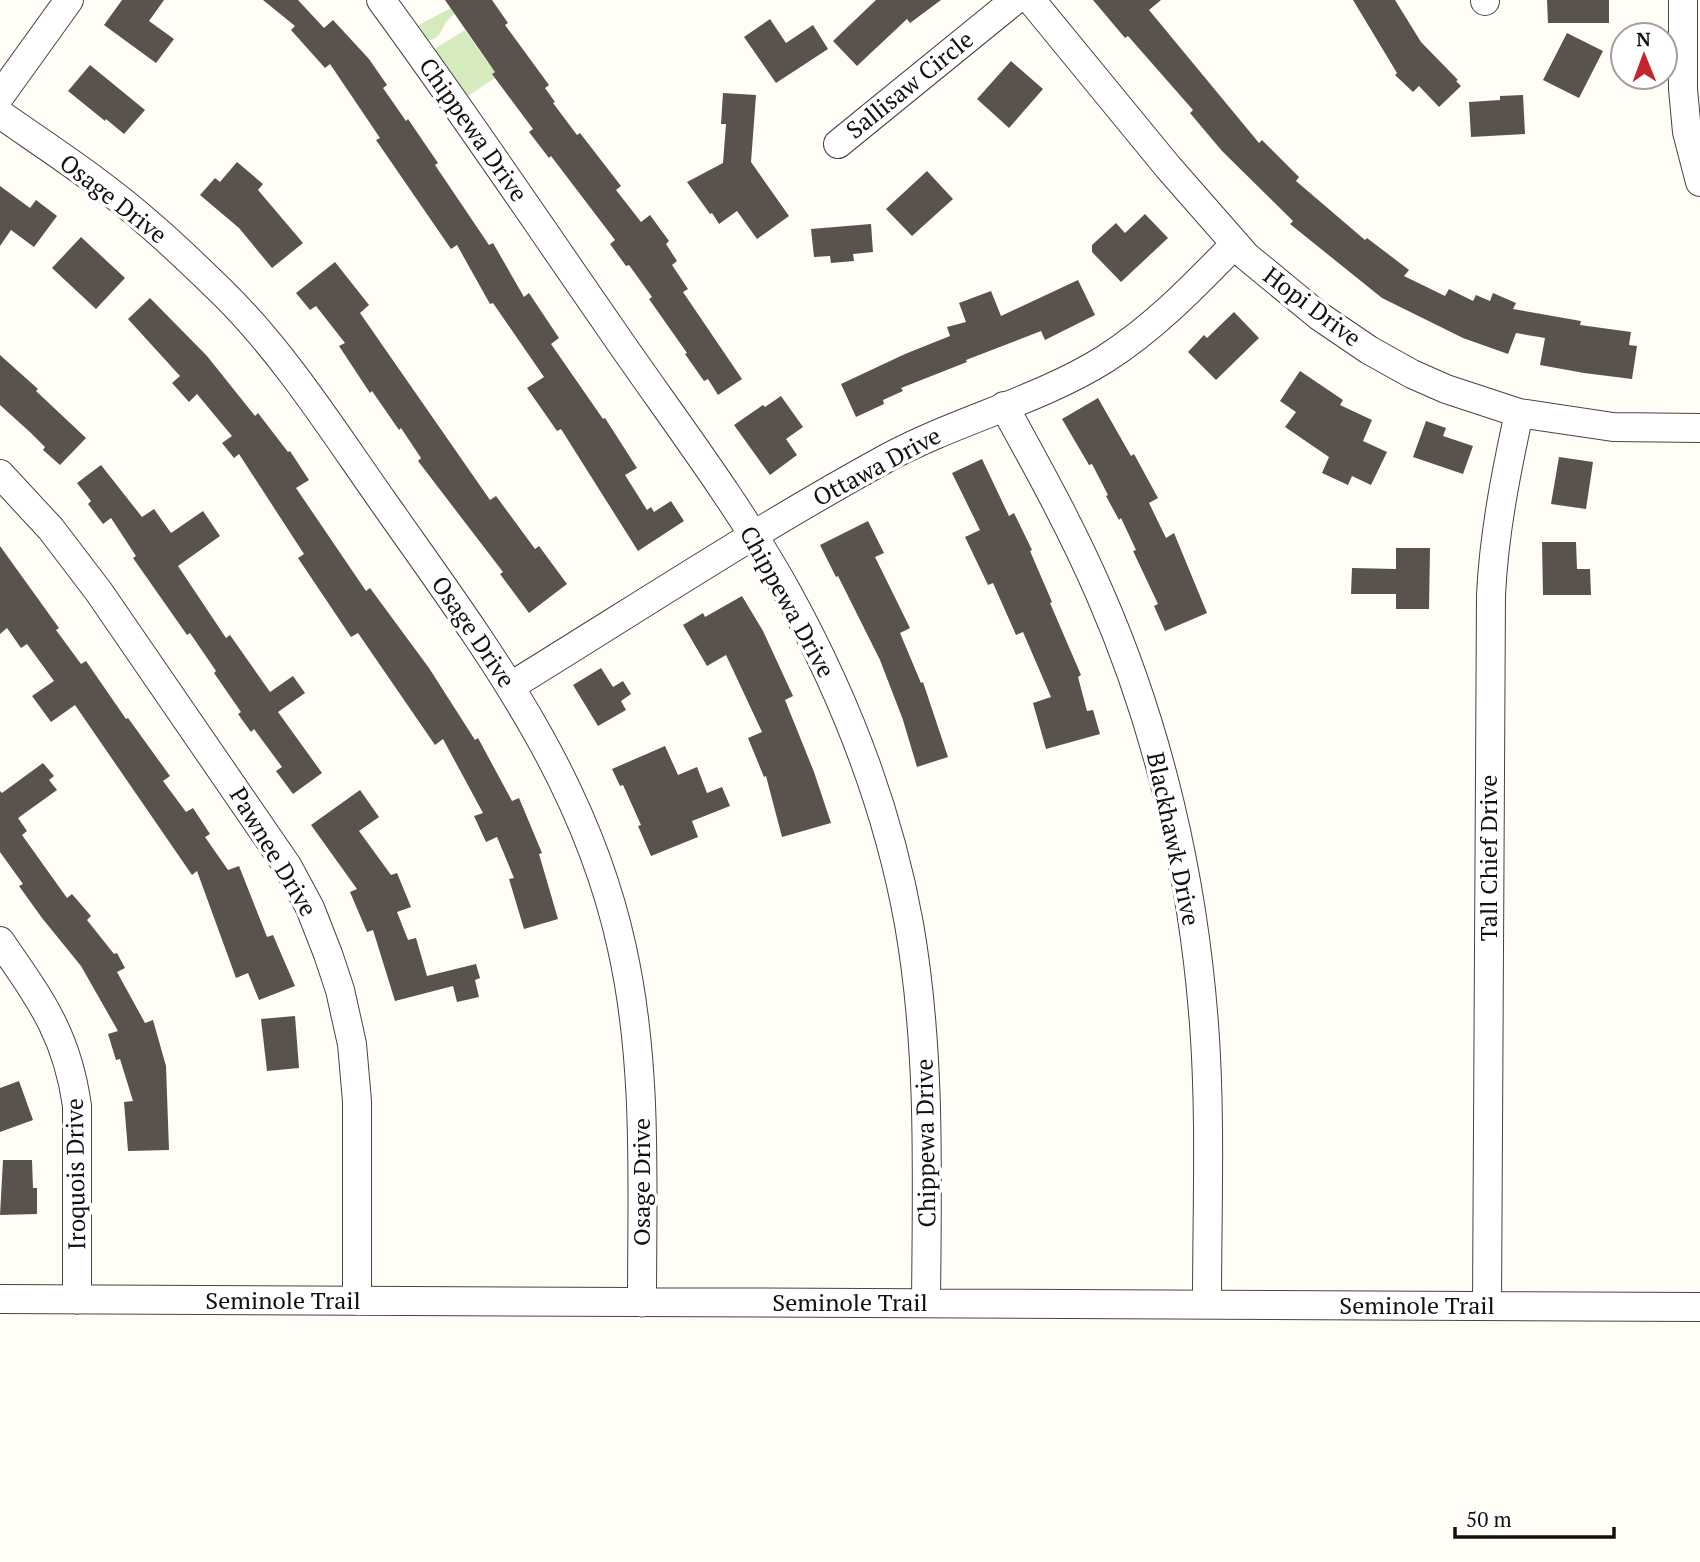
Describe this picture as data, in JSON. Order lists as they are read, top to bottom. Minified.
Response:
{"streets":{"street":["Sallisaw Circle","Chippewa Drive","Osage Drive","Hopi Drive","Ottawa Drive","Blackhawk Drive","Pawnee Drive","Tall Chief Drive","Iroquois Drive","Seminole Trail"]},"crossings":[["Chippewa Drive","Ottawa Drive"],["Chippewa Drive","Seminole Trail"],["Osage Drive","Ottawa Drive"],["Osage Drive","Seminole Trail"],["Hopi Drive","Ottawa Drive"],["Hopi Drive","Tall Chief Drive"],["Ottawa Drive","Blackhawk Drive"],["Blackhawk Drive","Seminole Trail"],["Pawnee Drive","Seminole Trail"],["Tall Chief Drive","Seminole Trail"],["Iroquois Drive","Seminole Trail"]],"scale_bar":"50 m","north":"top"}
